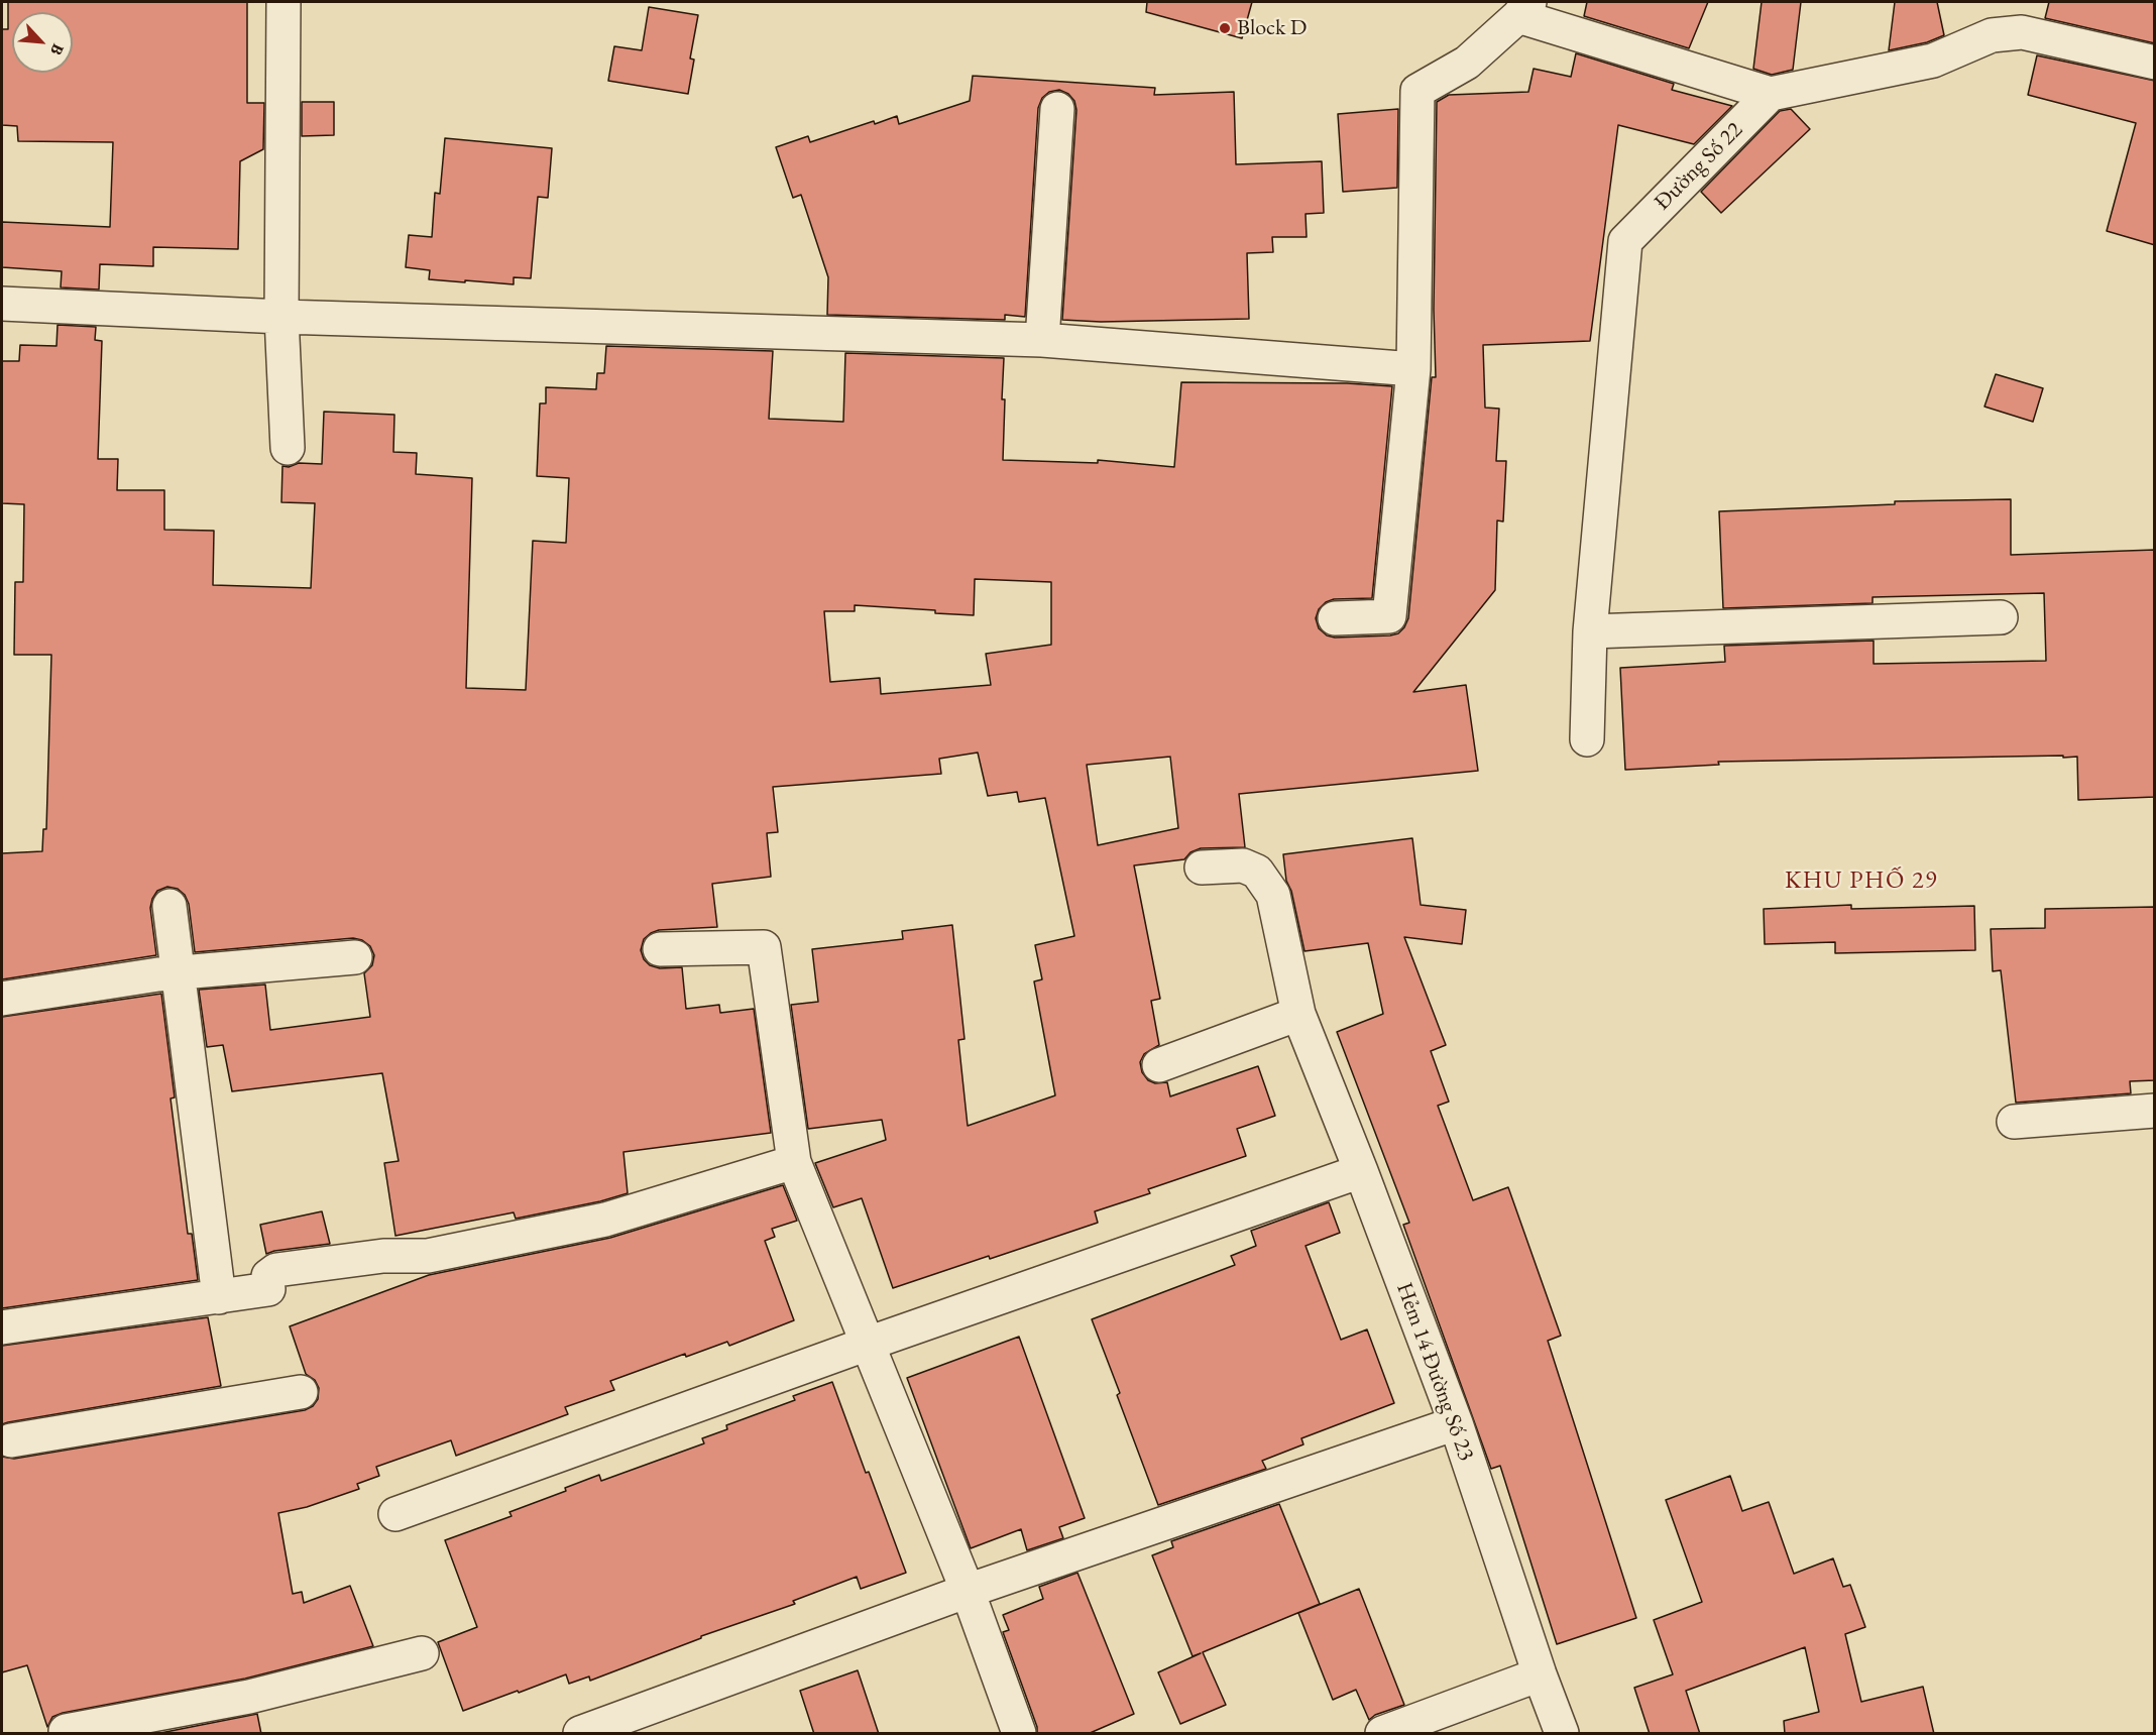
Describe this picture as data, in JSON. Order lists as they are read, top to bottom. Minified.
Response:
{"streets":{"street":["Đường Số 22","Hẻm 14 Đường Số 23"]},"districts":["KHU PHỐ 29"],"places":["Block D"],"north":"bottom right"}
